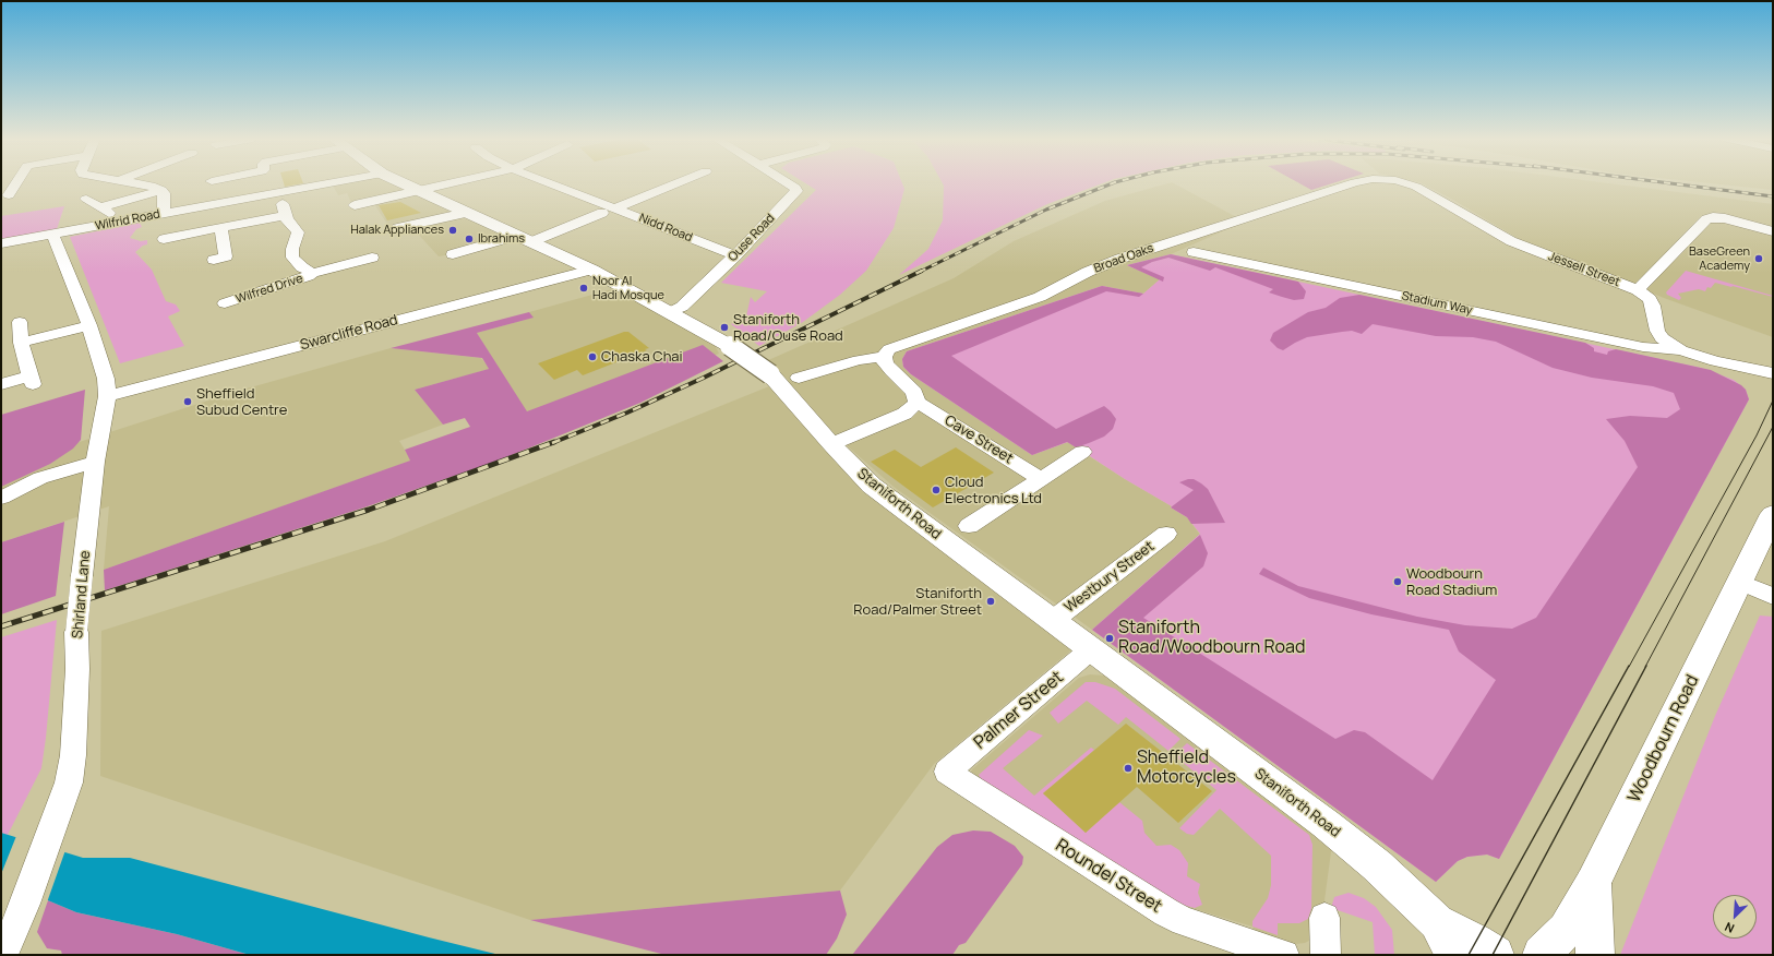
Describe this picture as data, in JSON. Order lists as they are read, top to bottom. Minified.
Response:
{"streets":{"main road":["Staniforth Road","Woodbourn Road"],"street":["Wilfrid Road","Nidd Road","Ouse Road","Broad Oaks","Jessell Street","Wilfred Drive","Stadium Way","Swarcliffe Road","Cave Street","Westbury Street","Shirland Lane","Palmer Street","Roundel Street"]},"crossings":[["Wilfrid Road","Wilfred Drive"],["Wilfrid Road","Shirland Lane"],["Nidd Road","Ouse Road"],["Ouse Road","Staniforth Road"],["Jessell Street","Stadium Way"],["Swarcliffe Road","Staniforth Road"],["Swarcliffe Road","Shirland Lane"],["Staniforth Road","Westbury Street"],["Staniforth Road","Palmer Street"],["Palmer Street","Roundel Street"]],"places":["Halak Appliances","Ibrahims","BaseGreen Academy","Noor Al Hadi Mosque","Staniforth Road/Ouse Road","Chaska Chai","Sheffield Subud Centre","Cloud Electronics Ltd","Woodbourn Road Stadium","Staniforth Road/Palmer Street","Staniforth Road/Woodbourn Road","Sheffield Motorcycles"],"north":"bottom left"}
